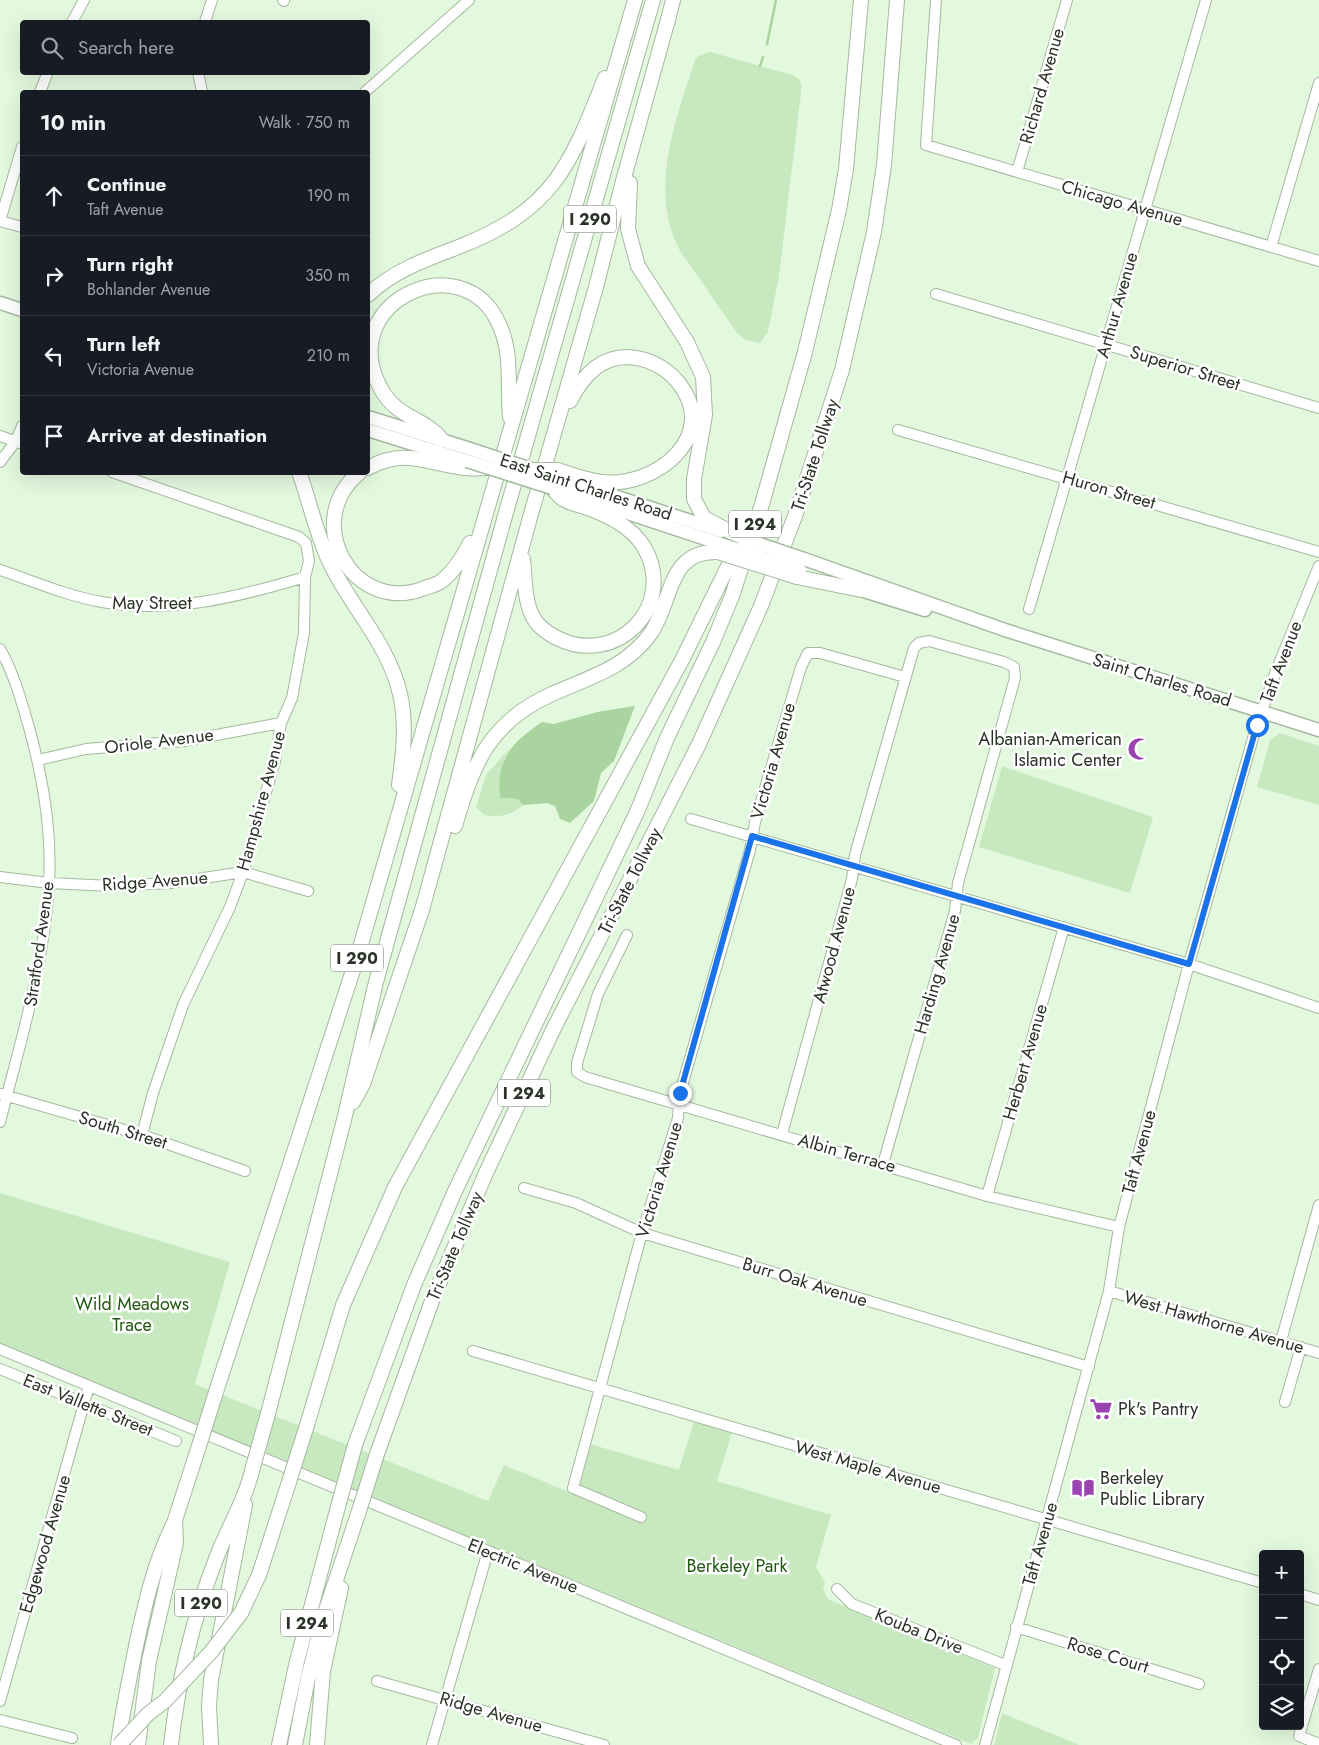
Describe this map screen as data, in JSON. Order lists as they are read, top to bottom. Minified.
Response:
{"streets":{"highway":["I 290","Tri-State Tollway","I 294"],"main road":["East Saint Charles Road","Saint Charles Road"],"street":["Richard Avenue","Chicago Avenue","Arthur Avenue","Superior Street","Huron Street","May Street","Taft Avenue","Oriole Avenue","Victoria Avenue","Hampshire Avenue","Ridge Avenue","Stratford Avenue","Atwood Avenue","Harding Avenue","Herbert Avenue","South Street","Albin Terrace","Burr Oak Avenue","West Hawthorne Avenue","East Vallette Street","West Maple Avenue","Edgewood Avenue","Electric Avenue","Kouba Drive","Rose Court"]},"crossings":[["Richard Avenue","Chicago Avenue"],["Chicago Avenue","Arthur Avenue"],["Arthur Avenue","Superior Street"],["Arthur Avenue","Huron Street"],["May Street","Hampshire Avenue"],["Taft Avenue","Saint Charles Road"],["Taft Avenue","Albin Terrace"],["Taft Avenue","Burr Oak Avenue"],["Taft Avenue","West Hawthorne Avenue"],["Taft Avenue","West Maple Avenue"],["Taft Avenue","Kouba Drive"],["Taft Avenue","Rose Court"],["Oriole Avenue","Hampshire Avenue"],["Oriole Avenue","Stratford Avenue"],["Victoria Avenue","Atwood Avenue"],["Victoria Avenue","Albin Terrace"],["Victoria Avenue","Burr Oak Avenue"],["Victoria Avenue","West Maple Avenue"],["Hampshire Avenue","Ridge Avenue"],["Hampshire Avenue","South Street"],["Ridge Avenue","Stratford Avenue"],["Stratford Avenue","South Street"],["Atwood Avenue","Harding Avenue"],["Atwood Avenue","Albin Terrace"],["Harding Avenue","Albin Terrace"],["Herbert Avenue","Albin Terrace"],["East Vallette Street","Edgewood Avenue"],["East Vallette Street","Electric Avenue"],["Edgewood Avenue","Electric Avenue"]],"parks":["Wild Meadows Trace","Berkeley Park"],"places":{"mosque":["Albanian-American Islamic Center"],"supermarket":["Pk's Pantry"],"library":["Berkeley Public Library"]},"page":{"search":"Search here","heading":["10 min","Walk · 750 m"],"list":[["Continue","Taft Avenue","190 m"],["Turn right","Bohlander Avenue","350 m"],["Turn left","Victoria Avenue","210 m"],"Arrive at destination"],"map_buttons":["+","−"]}}
